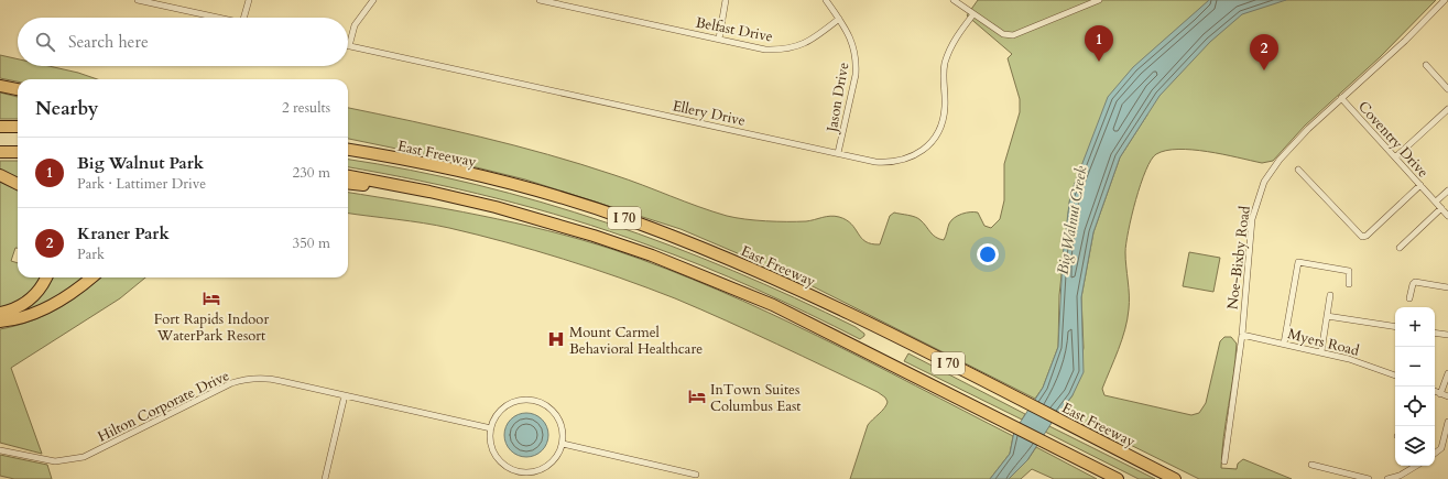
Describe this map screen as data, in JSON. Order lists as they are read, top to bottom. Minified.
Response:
{"streets":{"highway":["East Freeway","I 70"],"street":["Belfast Drive","Jason Drive","Ellery Drive","Coventry Drive","Noe-Bixby Road","Myers Road","Hilton Corporate Drive"]},"crossings":[["Belfast Drive","Jason Drive"],["Jason Drive","Ellery Drive"],["Coventry Drive","Noe-Bixby Road"],["Noe-Bixby Road","Myers Road"]],"water":["Big Walnut Creek"],"places":{"hotel":["Fort Rapids Indoor WaterPark Resort","InTown Suites Columbus East"],"hospital":["Mount Carmel Behavioral Healthcare"]},"page":{"search":"Search here","pins":["1","2"],"heading":["Nearby","2 results"],"list":[{"mark":"1","name":"Big Walnut Park","note":"Park · Lattimer Drive","value":"230 m"},{"mark":"2","name":"Kraner Park","note":"Park","value":"350 m"}],"map_buttons":["+","−"]}}
